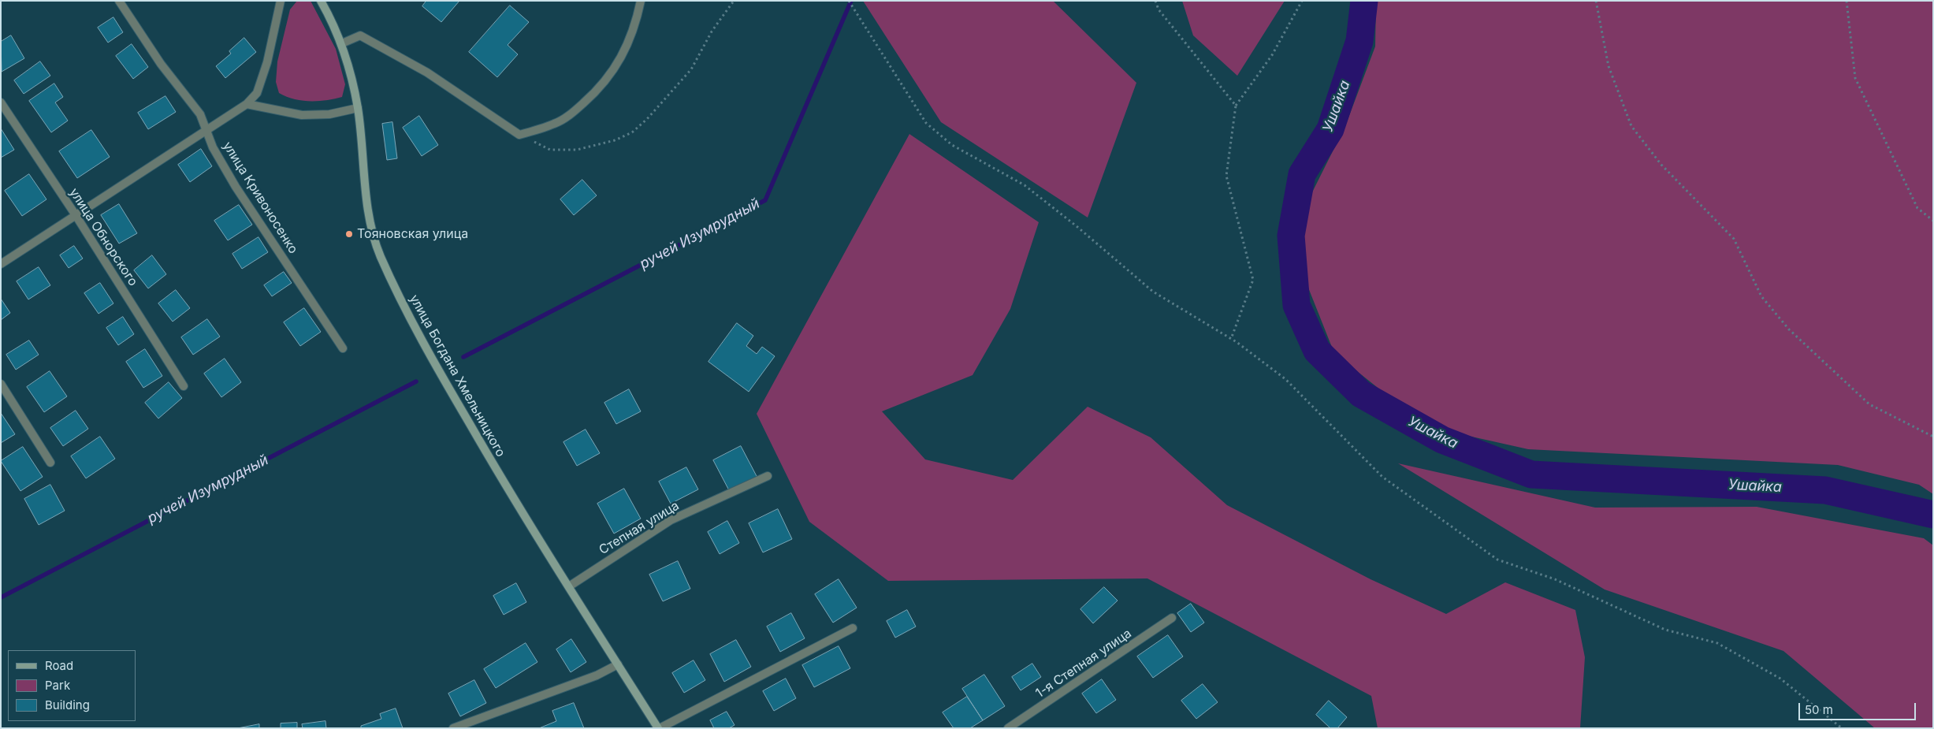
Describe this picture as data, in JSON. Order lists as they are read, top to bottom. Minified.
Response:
{"streets":{"street":["улица Кривоносенко","улица Обнорского","улица Богдана Хмельницкого","Степная улица","1-я Степная улица"]},"crossings":[["улица Богдана Хмельницкого","Степная улица"]],"water":["Ушайка","ручей Изумрудный"],"places":["Тояновская улица"],"legend":["Road","Park","Building"],"scale_bar":"50 m"}
